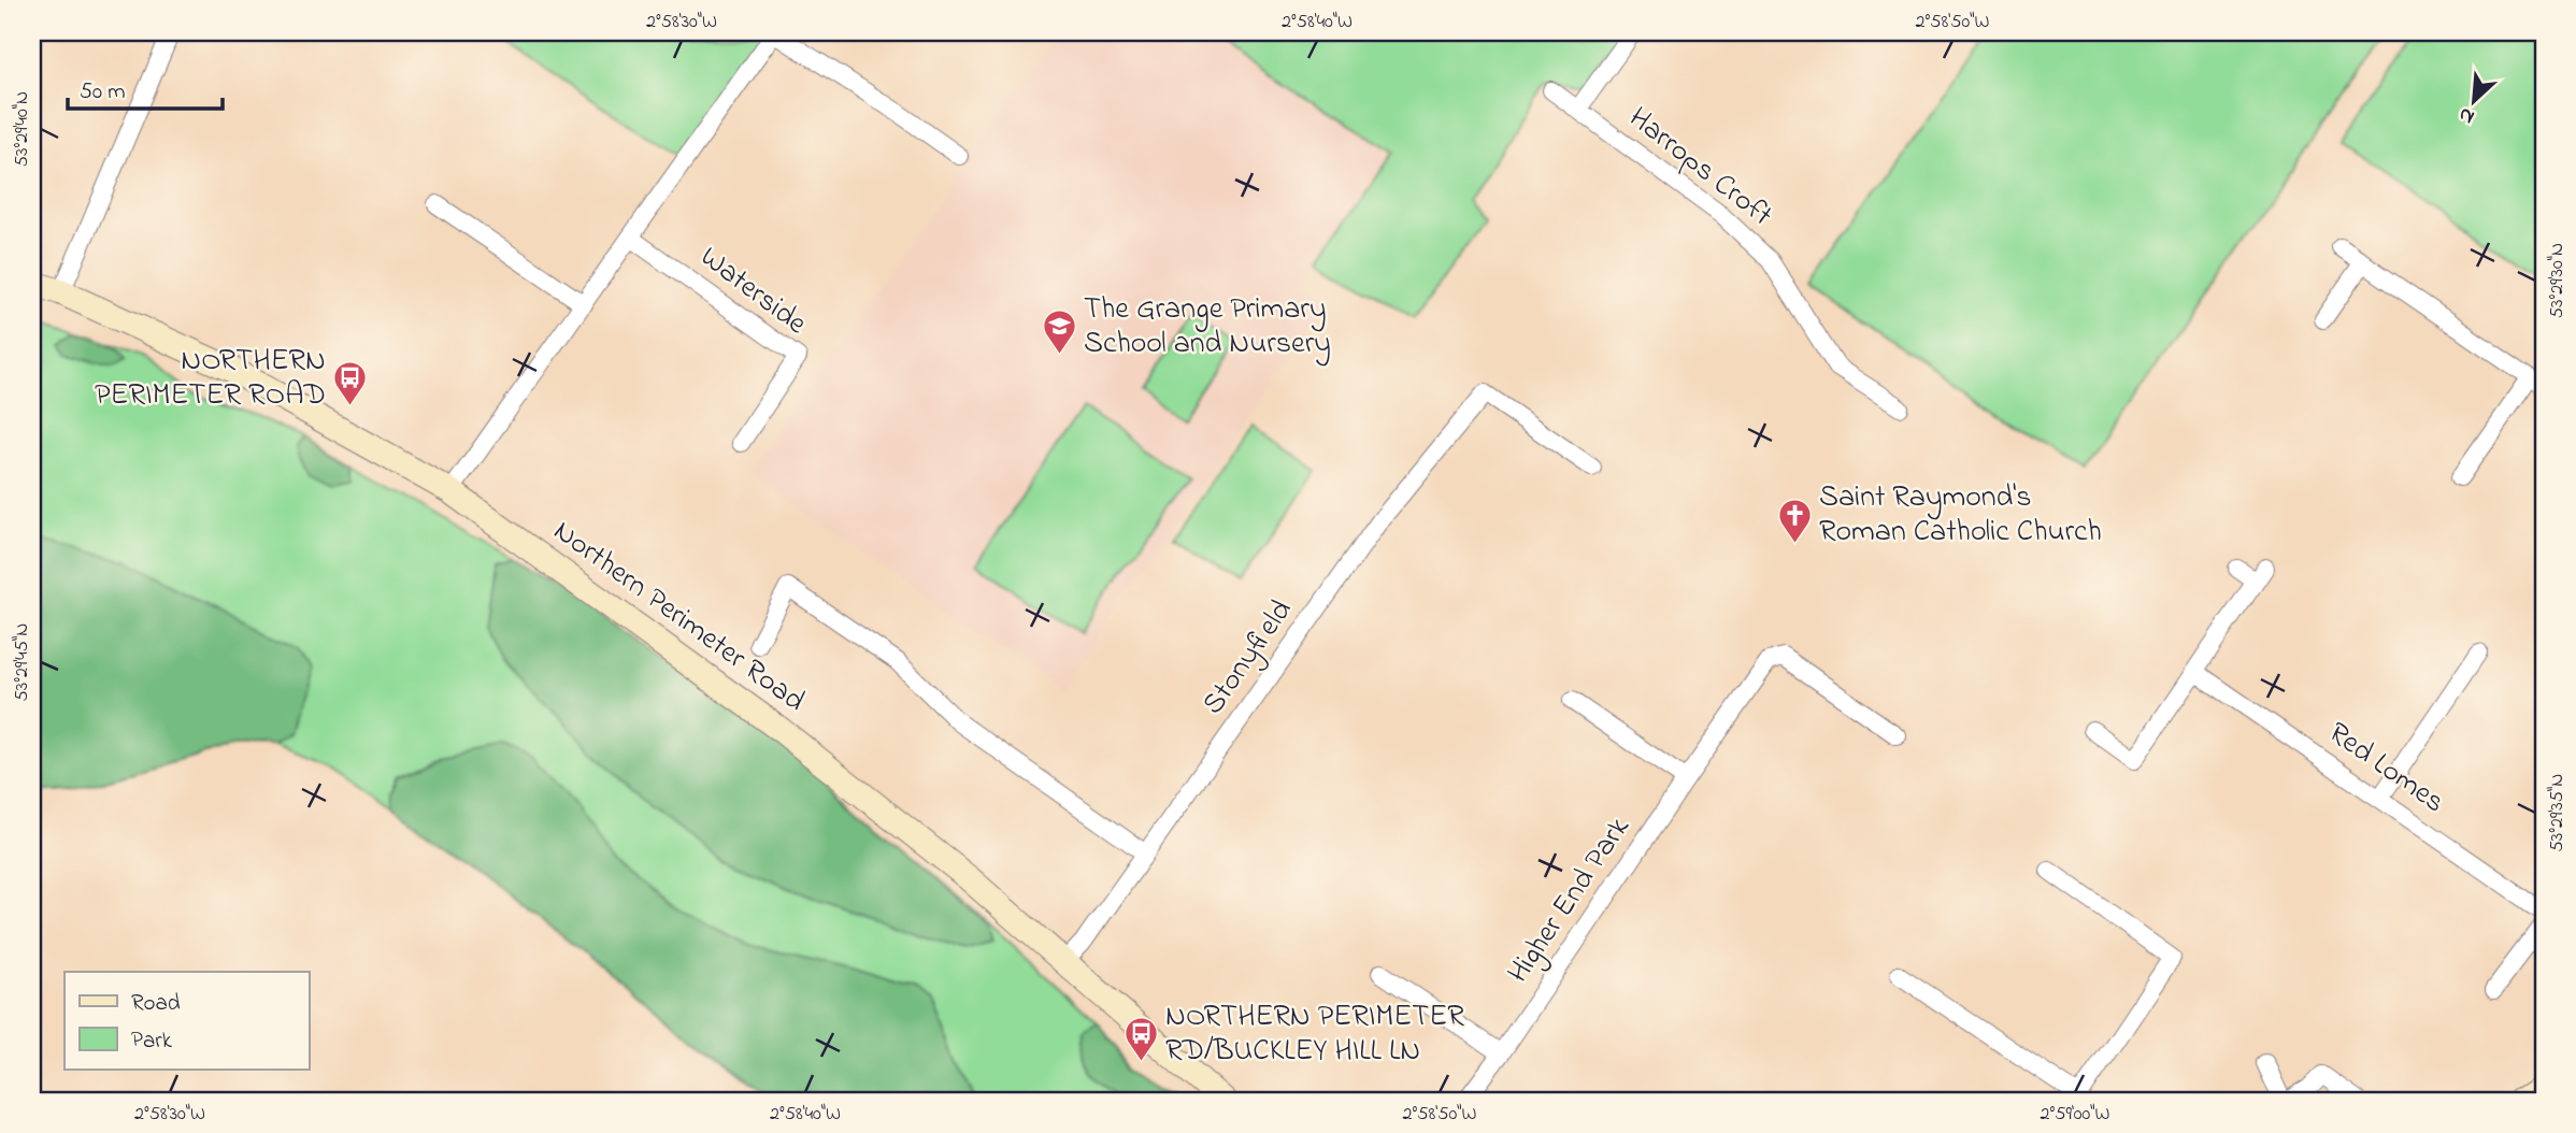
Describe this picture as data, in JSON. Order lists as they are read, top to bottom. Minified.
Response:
{"streets":{"main road":["Northern Perimeter Road"],"street":["Harrops Croft","Waterside","Stonyfield","Red Lomes","Higher End Park"]},"crossings":[["Northern Perimeter Road","Stonyfield"]],"places":{"school or university":["The Grange Primary School and Nursery"],"bus stop":["NORTHERN PERIMETER ROAD","NORTHERN PERIMETER RD/BUCKLEY HILL LN"],"church":["Saint Raymond's Roman Catholic Church"]},"legend":["Road","Park"],"scale_bar":"50 m","north":"bottom left","coordinates":["2°58'30\"W","2°58'40\"W","2°58'50\"W","53°29'40\"N","53°29'30\"N","53°29'45\"N","53°29'35\"N","2°59'00\"W"]}
